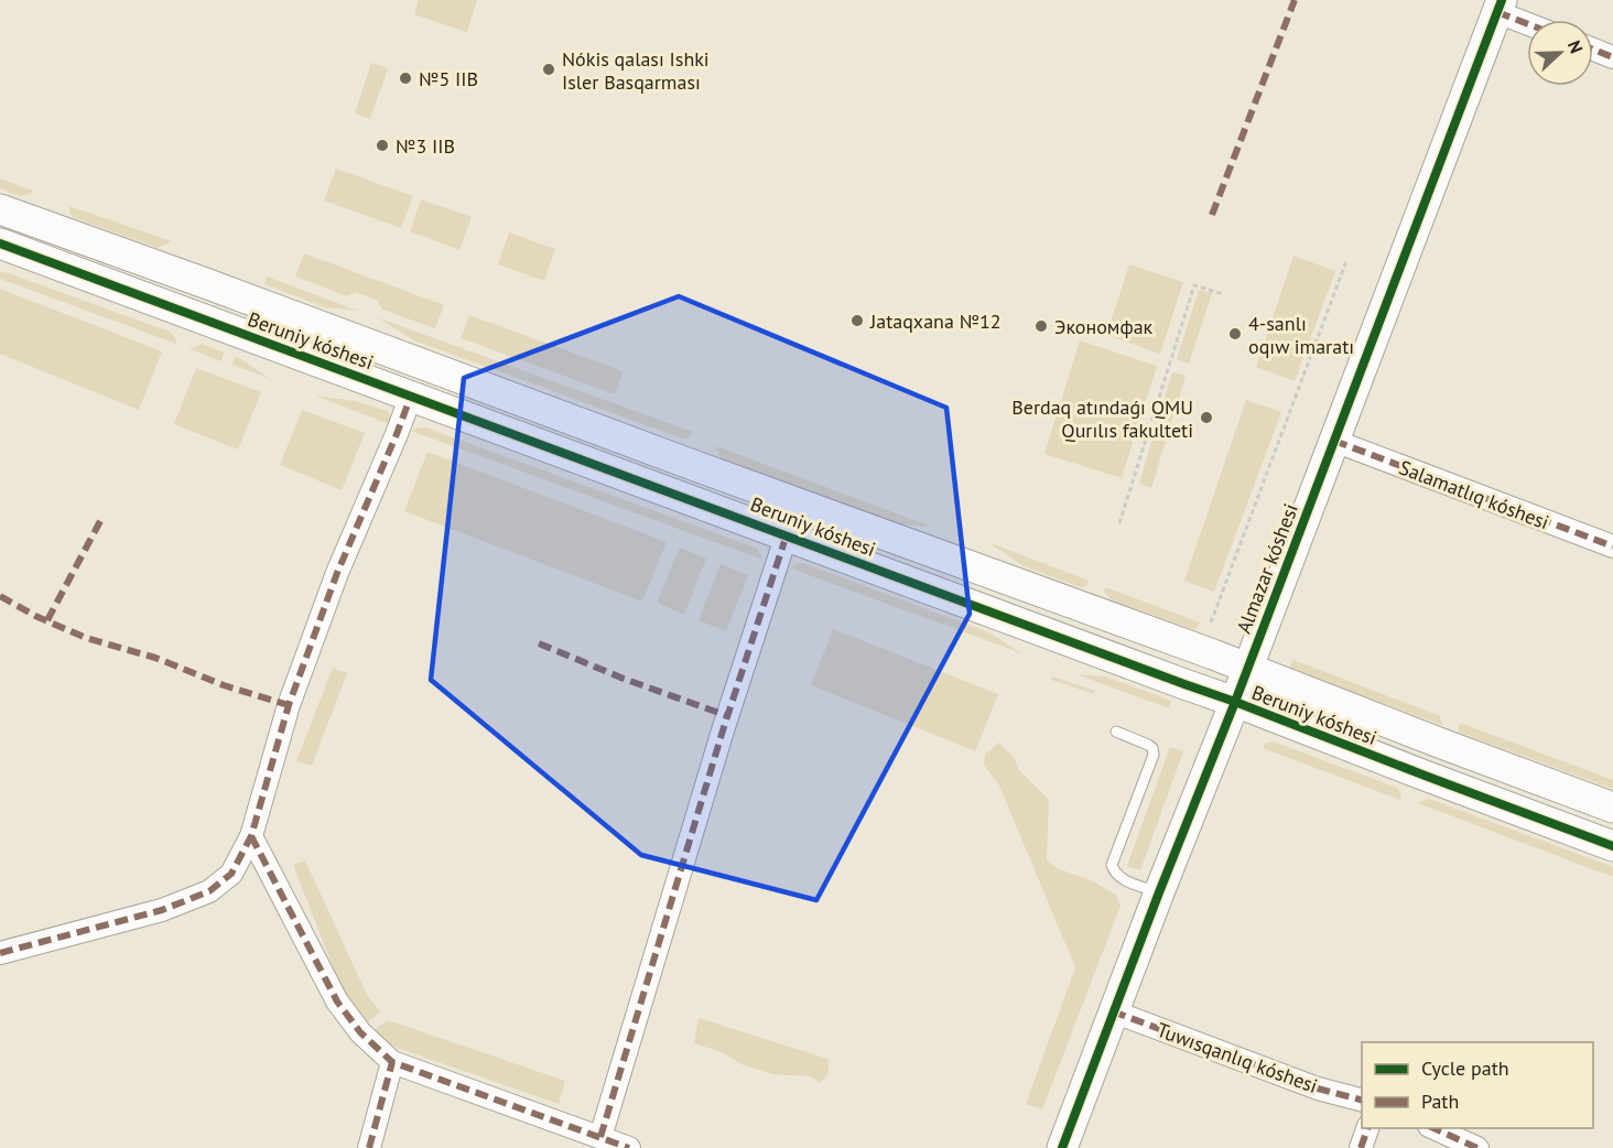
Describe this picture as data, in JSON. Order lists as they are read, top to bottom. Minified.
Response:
{"streets":{"street":["Beruniy kóshesi","Salamatlıq kóshesi","Almazar kóshesi","Tuwısqanlıq kóshesi"]},"crossings":[["Beruniy kóshesi","Almazar kóshesi"],["Salamatlıq kóshesi","Almazar kóshesi"],["Almazar kóshesi","Tuwısqanlıq kóshesi"]],"places":["Nókis qalası Ishki Isler Basqarması","№5 IIB","№3 IIB","Jataqxana №12","Экономфак","4-sanlı oqıw imaratı","Berdaq atındaǵı QMU Qurılıs fakulteti"],"legend":["Cycle path","Path"],"north":"right"}
